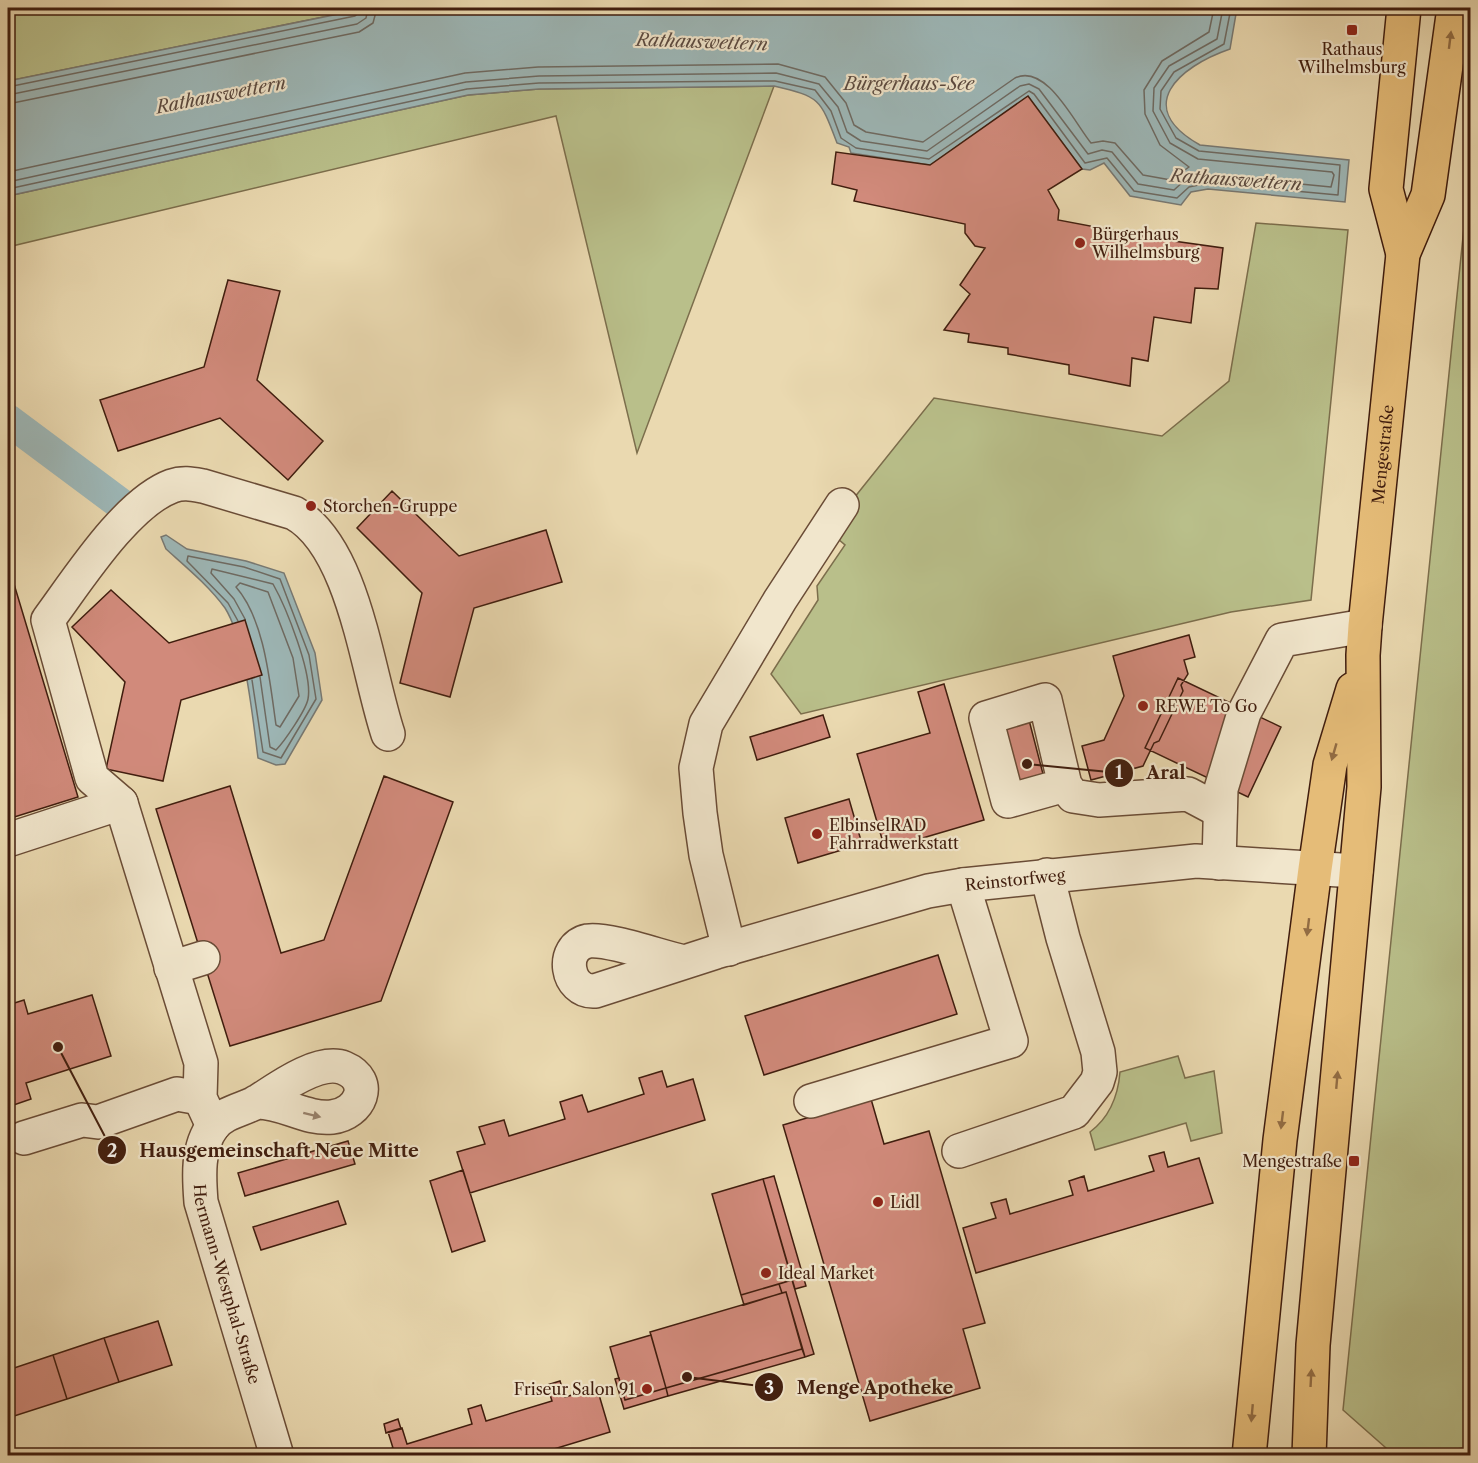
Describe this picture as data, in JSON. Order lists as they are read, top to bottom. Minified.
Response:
{"streets":{"main road":["Mengestraße"],"street":["Reinstorfweg","Hermann-Westphal-Straße"]},"crossings":[["Mengestraße","Reinstorfweg"]],"water":["Rathauswettern","Bürgerhaus-See"],"places":{"transit":["Rathaus Wilhelmsburg","Mengestraße"],"other":["Bürgerhaus Wilhelmsburg","Storchen-Gruppe","REWE To Go","Aral","ElbinselRAD Fahrradwerkstatt","Hausgemeinschaft Neue Mitte","Lidl","Ideal Market","Menge Apotheke","Friseur Salon 91"]}}
